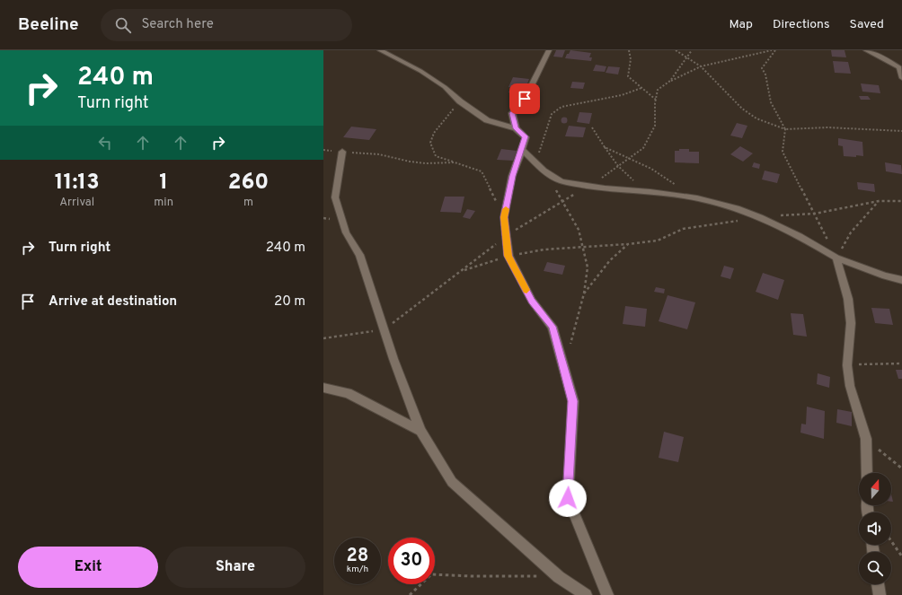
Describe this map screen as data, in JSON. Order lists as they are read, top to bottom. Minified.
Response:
{"north":"top","page":{"header":"Beeline","search":"Search here","nav":["Map","Directions","Saved"],"turn":["240 m","Turn right"],"eta":["11:13","Arrival","1","min","260","m"],"list":[{"name":"Turn right","value":"240 m"},{"name":"Arrive at destination","value":"20 m"}],"speed":"28 km/h","limit":"30","buttons":["Exit","Share"]}}
